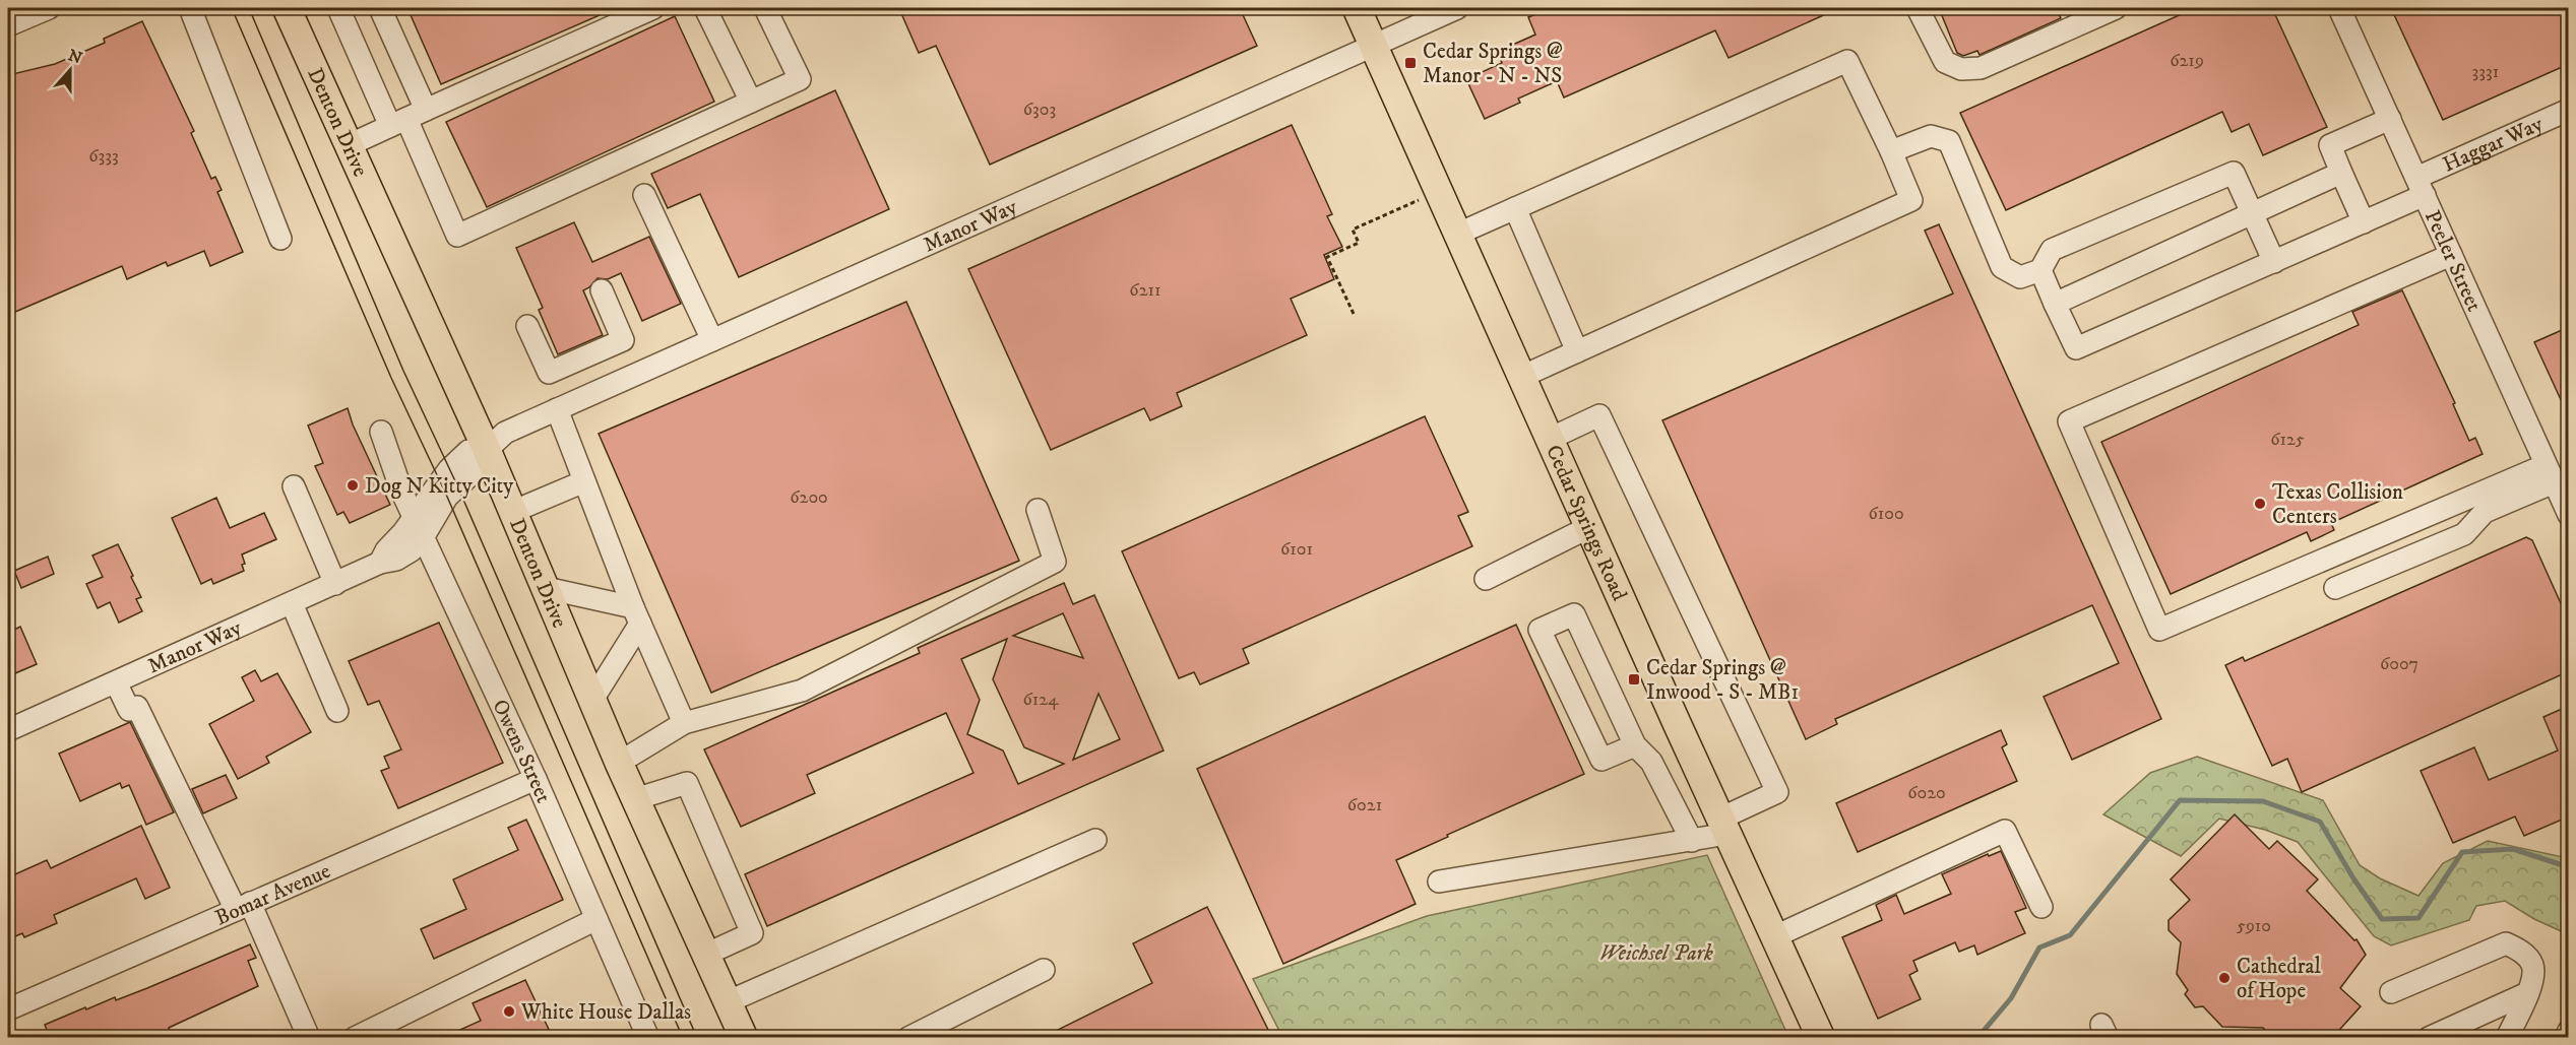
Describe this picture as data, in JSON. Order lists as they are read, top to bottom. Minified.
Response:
{"streets":{"main road":["Denton Drive","Cedar Springs Road"],"street":["Haggar Way","Manor Way","Peeler Street","Owens Street","Bomar Avenue"]},"crossings":[["Denton Drive","Manor Way"],["Haggar Way","Peeler Street"],["Manor Way","Cedar Springs Road"],["Manor Way","Owens Street"],["Owens Street","Bomar Avenue"]],"parks":["Weichsel Park"],"places":{"transit":["Cedar Springs @ Manor - N - NS","Cedar Springs @ Inwood - S - MB1"],"other":["Dog N Kitty City","Texas Collision Centers","Cathedral of Hope","White House Dallas"]},"house_numbers":["6219","3331","6303","6333","6211","6125","6200","6100","6101","6007","6124","6020","6021","5910"],"north":"top"}
